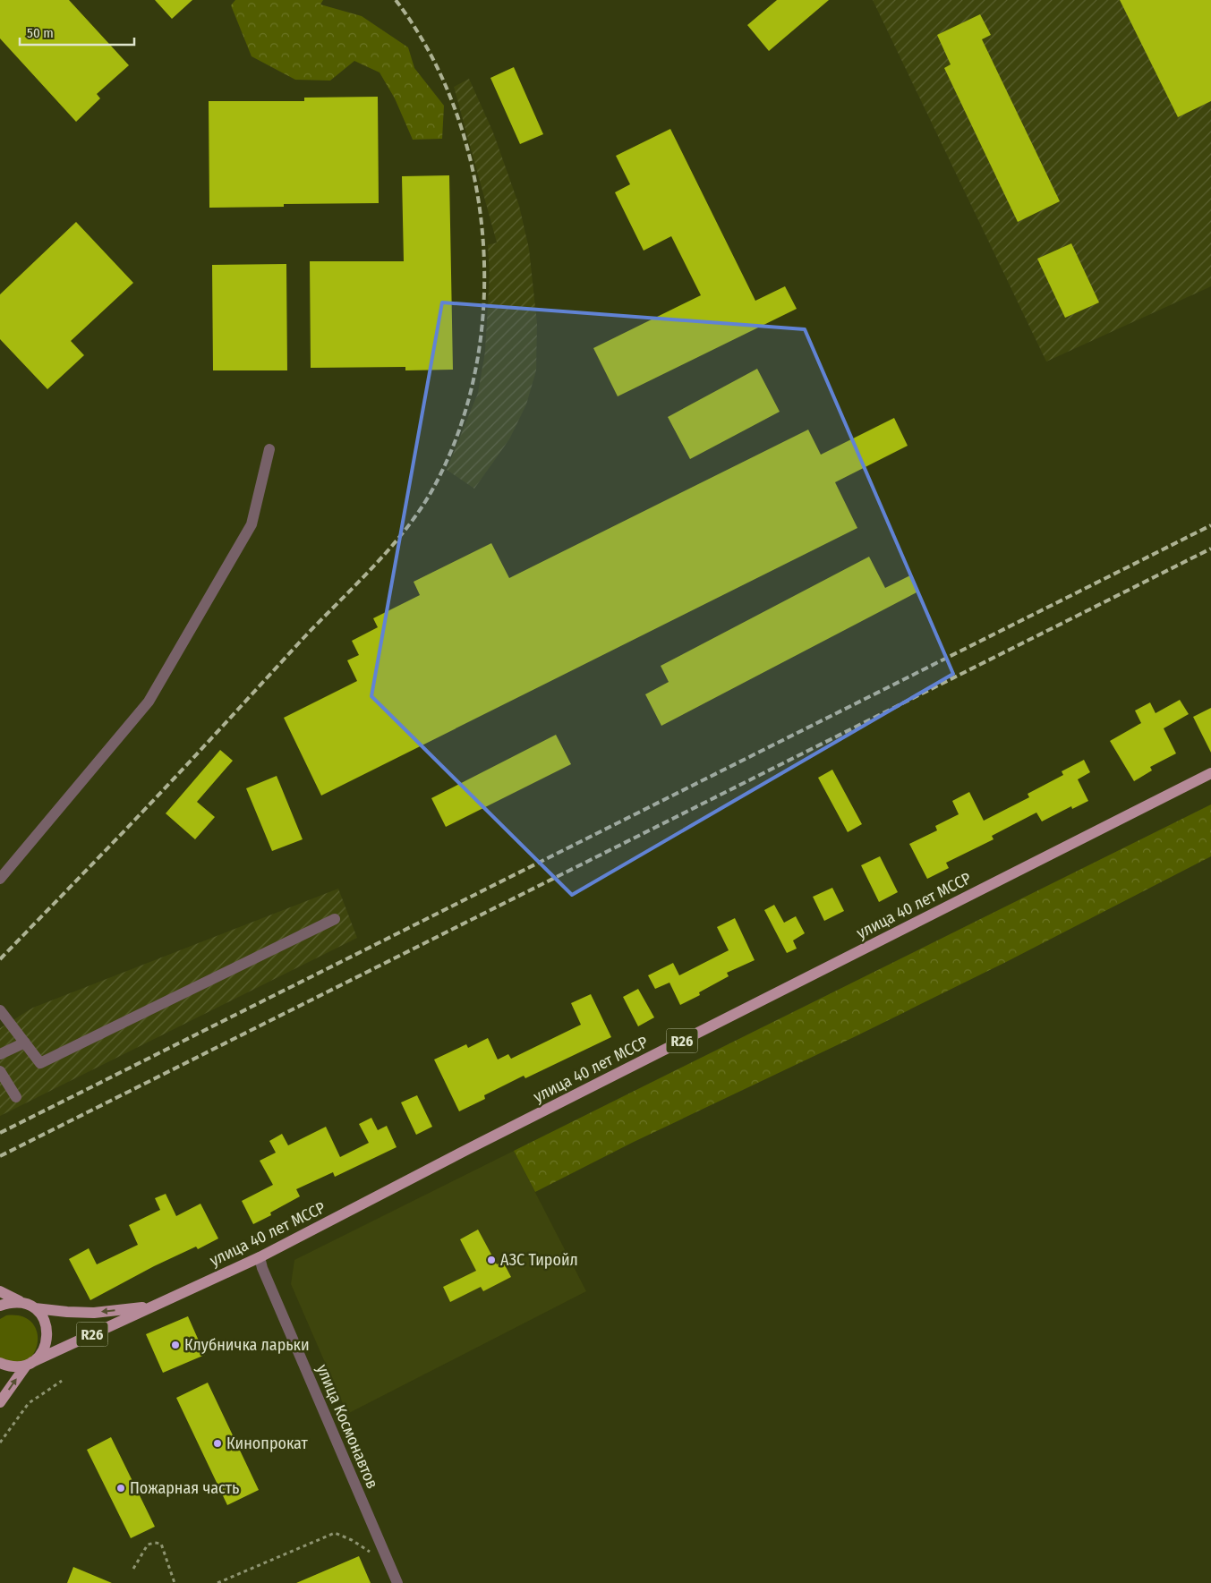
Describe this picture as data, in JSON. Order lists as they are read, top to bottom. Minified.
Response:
{"streets":{"main road":["улица 40 лет МССР","R26"],"street":["улица Космонавтов"]},"crossings":[["улица 40 лет МССР","R26"],["улица 40 лет МССР","улица Космонавтов"]],"places":["АЗС Тиройл","Клубничка ларьки","Кинопрокат","Пожарная часть"],"scale_bar":"50 m"}
